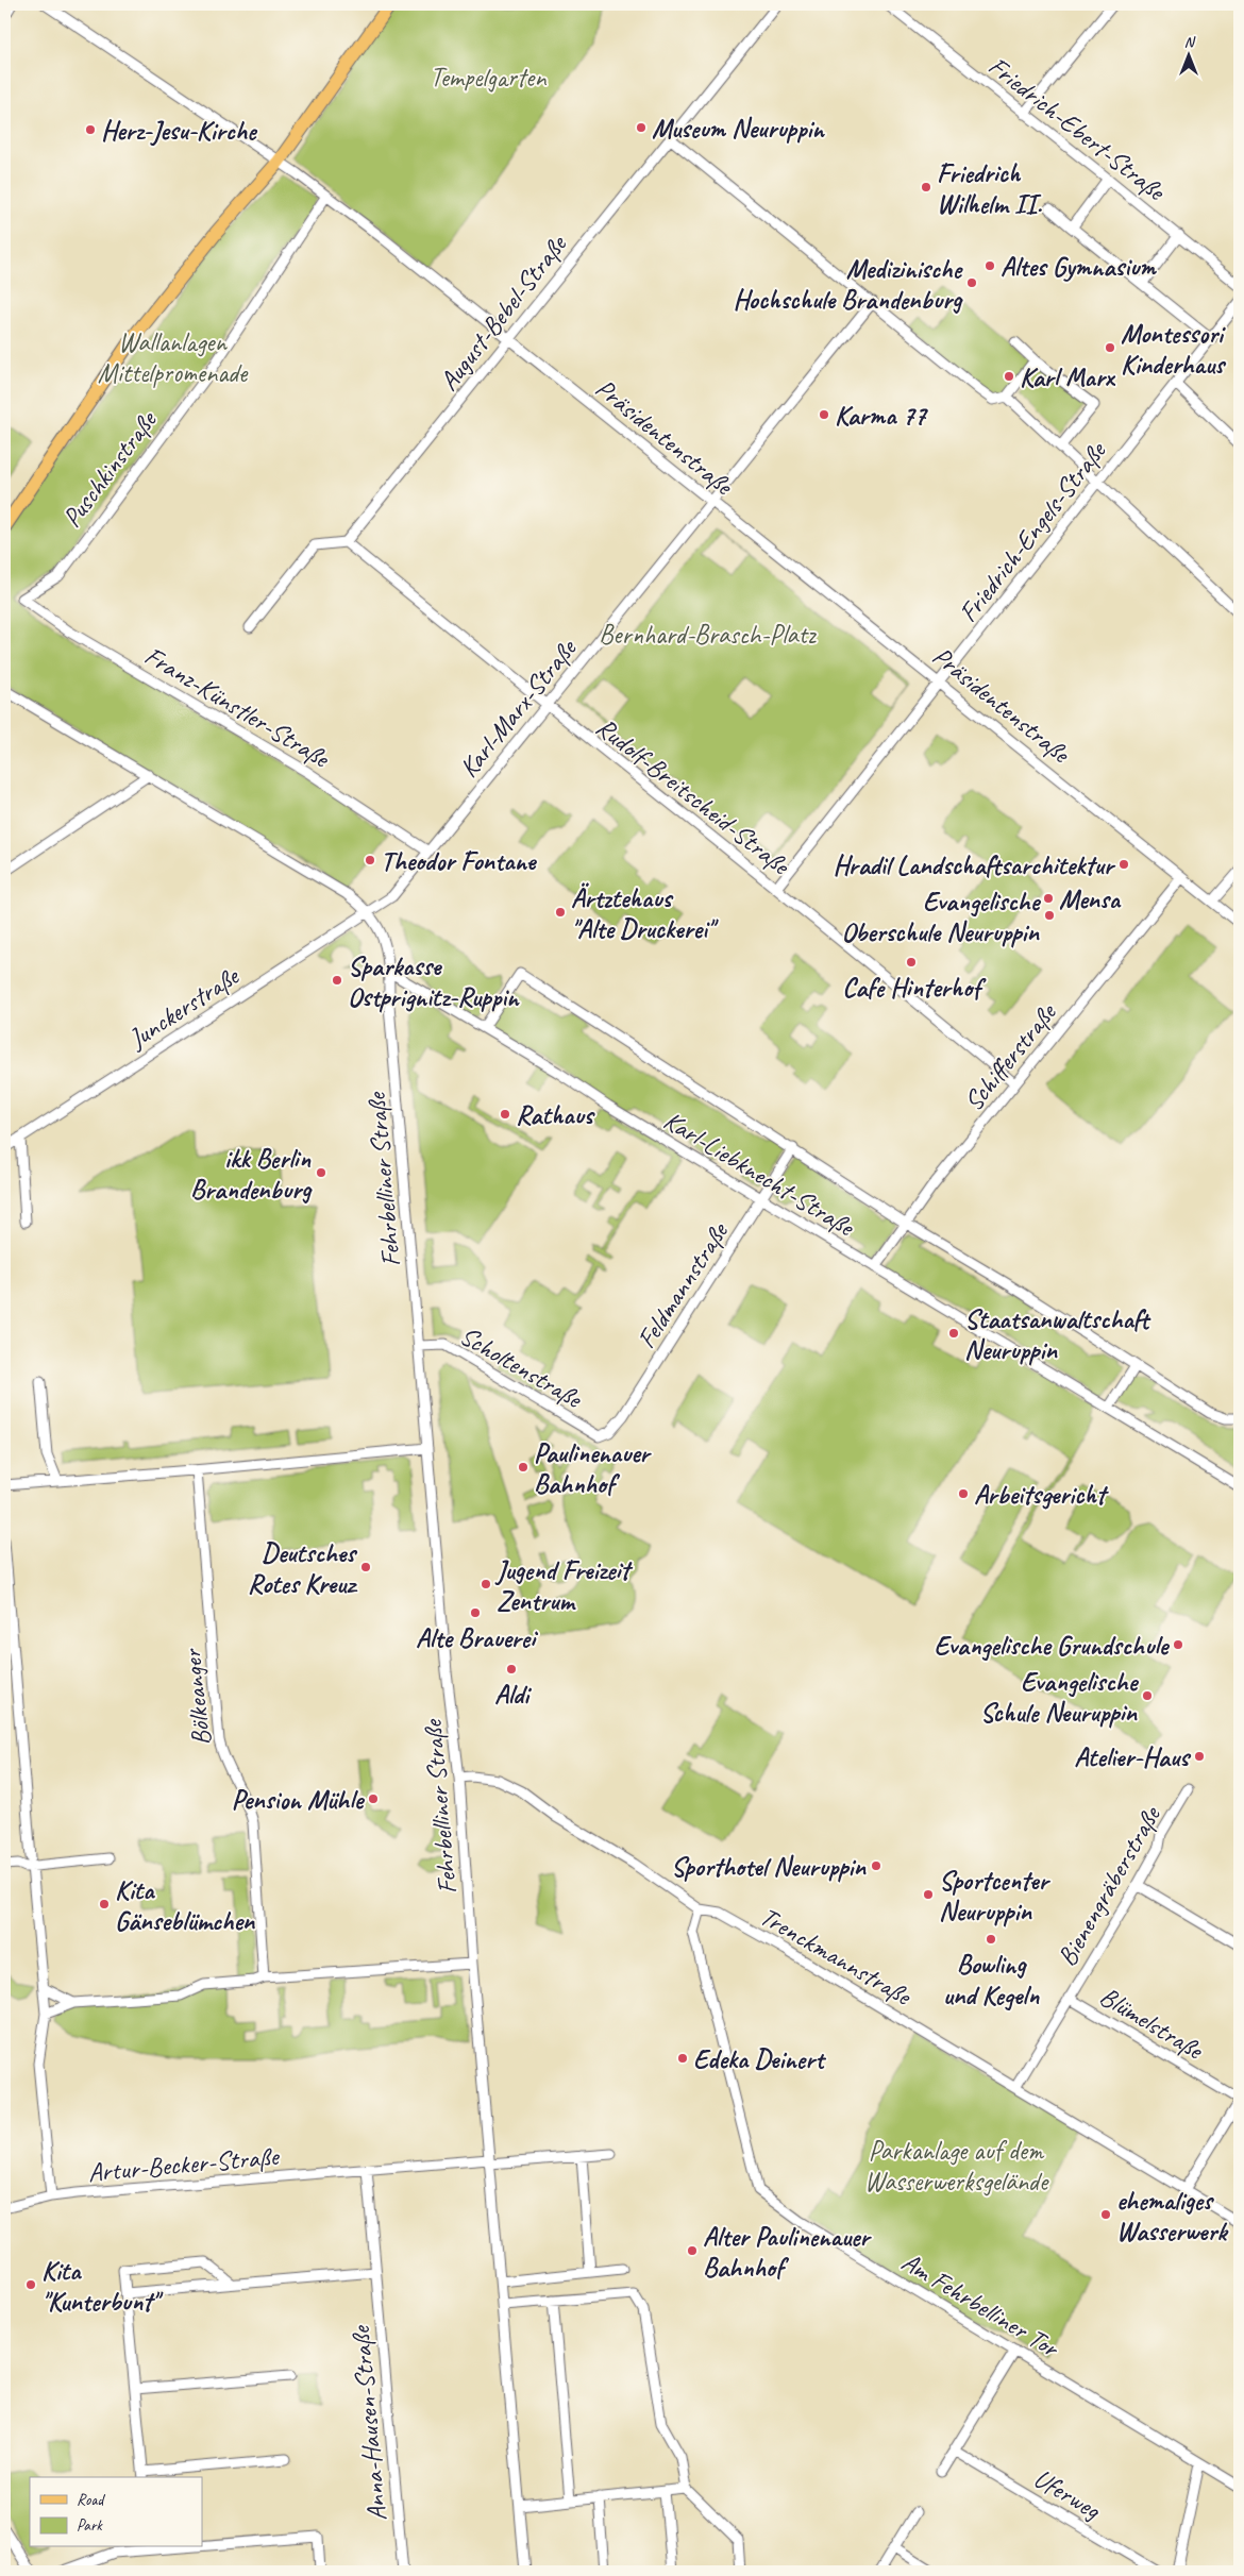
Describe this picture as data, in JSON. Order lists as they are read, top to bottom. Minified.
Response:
{"streets":{"main road":["Puschkinstraße"],"street":["Friedrich-Ebert-Straße","August-Bebel-Straße","Präsidentenstraße","Friedrich-Engels-Straße","Franz-Künstler-Straße","Karl-Marx-Straße","Rudolf-Breitscheid-Straße","Junckerstraße","Schifferstraße","Karl-Liebknecht-Straße","Fehrbelliner Straße","Feldmannstraße","Scholtenstraße","Bölkeanger","Bienengräberstraße","Trenckmannstraße","Blümelstraße","Artur-Becker-Straße","Am Fehrbelliner Tor","Anna-Hausen-Straße","Uferweg"]},"crossings":[["August-Bebel-Straße","Präsidentenstraße"],["August-Bebel-Straße","Rudolf-Breitscheid-Straße"],["Präsidentenstraße","Puschkinstraße"],["Präsidentenstraße","Friedrich-Engels-Straße"],["Präsidentenstraße","Karl-Marx-Straße"],["Präsidentenstraße","Schifferstraße"],["Puschkinstraße","Franz-Künstler-Straße"],["Friedrich-Engels-Straße","Rudolf-Breitscheid-Straße"],["Franz-Künstler-Straße","Karl-Marx-Straße"],["Karl-Marx-Straße","Rudolf-Breitscheid-Straße"],["Karl-Marx-Straße","Junckerstraße"],["Karl-Marx-Straße","Fehrbelliner Straße"],["Rudolf-Breitscheid-Straße","Schifferstraße"],["Junckerstraße","Fehrbelliner Straße"],["Schifferstraße","Karl-Liebknecht-Straße"],["Karl-Liebknecht-Straße","Fehrbelliner Straße"],["Karl-Liebknecht-Straße","Feldmannstraße"],["Fehrbelliner Straße","Scholtenstraße"],["Fehrbelliner Straße","Trenckmannstraße"],["Fehrbelliner Straße","Artur-Becker-Straße"],["Feldmannstraße","Scholtenstraße"],["Bienengräberstraße","Trenckmannstraße"],["Bienengräberstraße","Blümelstraße"],["Trenckmannstraße","Am Fehrbelliner Tor"]],"parks":["Tempelgarten","Wallanlagen Mittelpromenade","Bernhard-Brasch-Platz","Parkanlage auf dem Wasserwerksgelände"],"places":["Museum Neuruppin","Herz-Jesu-Kirche","Friedrich Wilhelm II.","Altes Gymnasium","Medizinische Hochschule Brandenburg","Montessori Kinderhaus","Karl Marx","Karma 77","Theodor Fontane","Hradil Landschaftsarchitektur","Mensa","Ärtztehaus \"Alte Druckerei\"","Evangelische Oberschule Neuruppin","Cafe Hinterhof","Sparkasse Ostprignitz-Ruppin","Rathaus","ikk Berlin Brandenburg","Staatsanwaltschaft Neuruppin","Paulinenauer Bahnhof","Arbeitsgericht","Deutsches Rotes Kreuz","Jugend Freizeit Zentrum","Alte Brauerei","Evangelische Grundschule","Aldi","Evangelische Schule Neuruppin","Atelier-Haus","Pension Mühle","Sporthotel Neuruppin","Sportcenter Neuruppin","Kita Gänseblümchen","Bowling und Kegeln","Edeka Deinert","ehemaliges Wasserwerk","Alter Paulinenauer Bahnhof","Kita \"Kunterbunt\""],"legend":["Road","Park"],"north":"top"}
